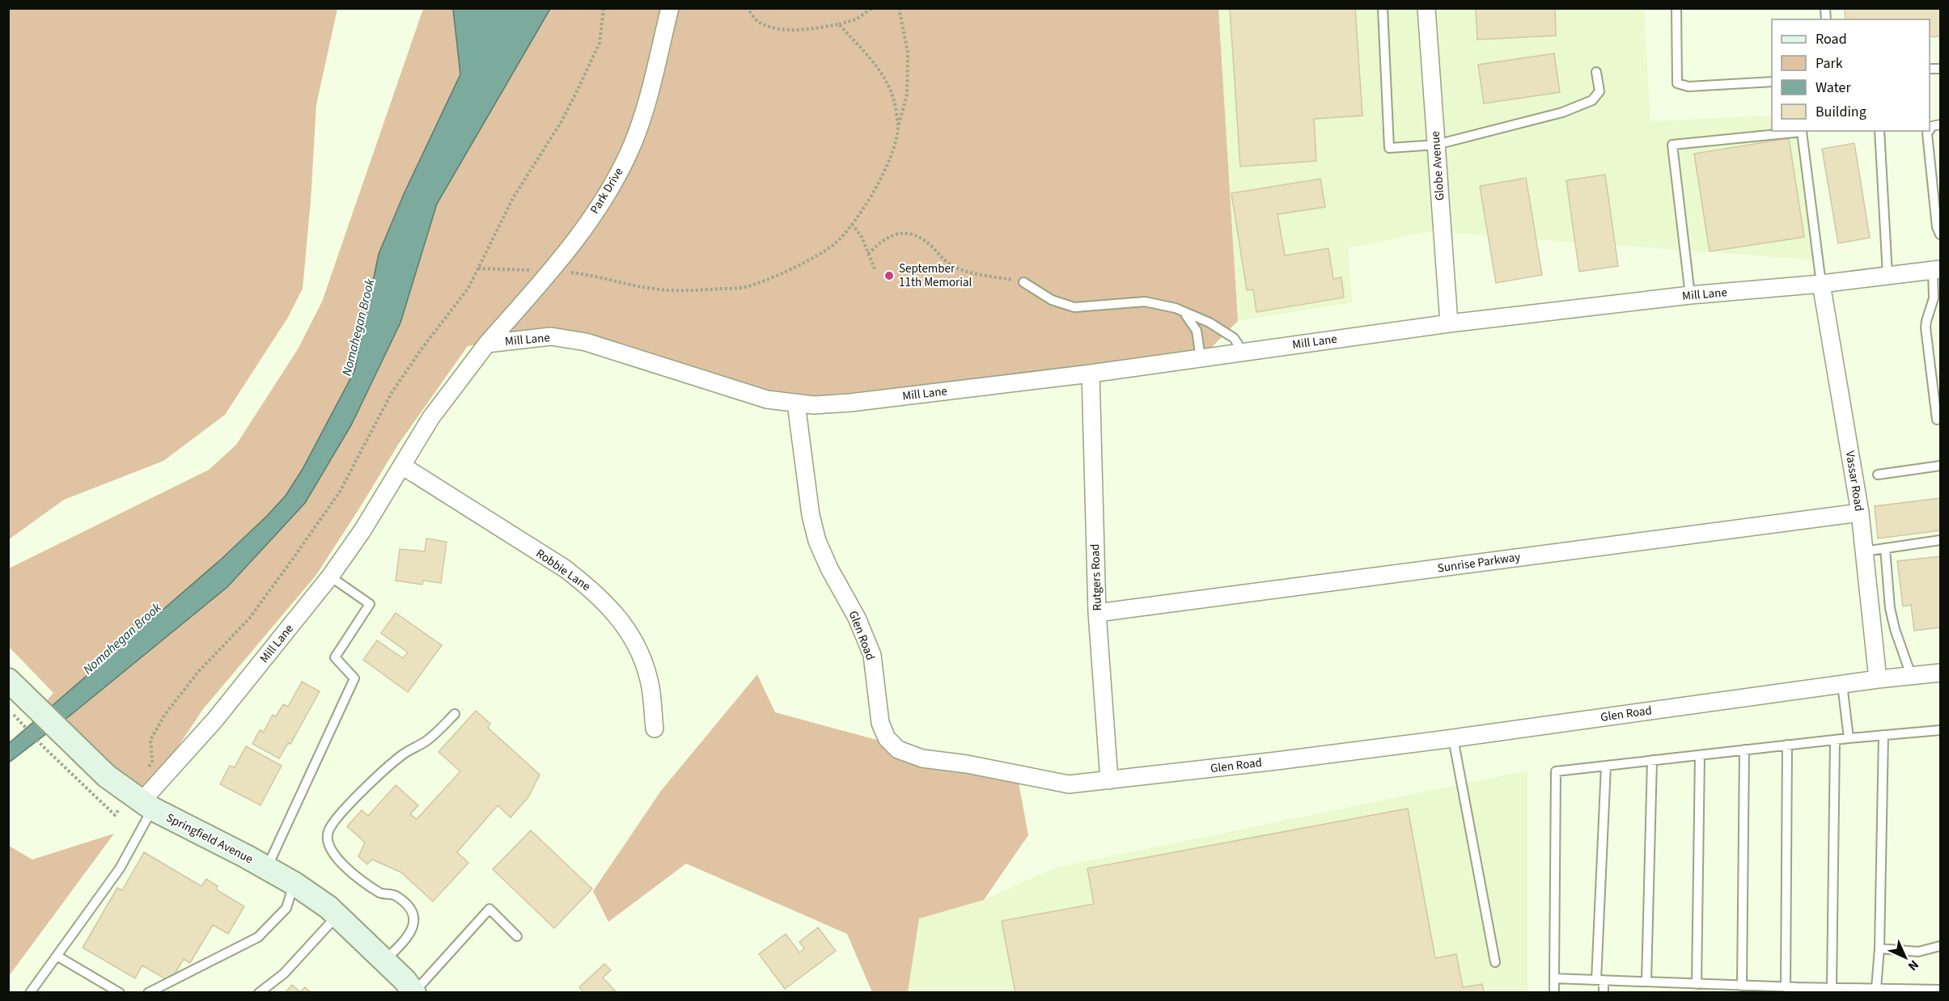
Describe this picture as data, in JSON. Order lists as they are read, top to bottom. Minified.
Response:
{"streets":{"main road":["Springfield Avenue"],"street":["Globe Avenue","Park Drive","Mill Lane","Vassar Road","Sunrise Parkway","Robbie Lane","Rutgers Road","Glen Road"]},"crossings":[["Globe Avenue","Mill Lane"],["Park Drive","Mill Lane"],["Mill Lane","Vassar Road"],["Mill Lane","Robbie Lane"],["Mill Lane","Rutgers Road"],["Mill Lane","Glen Road"],["Mill Lane","Springfield Avenue"],["Vassar Road","Sunrise Parkway"],["Vassar Road","Glen Road"],["Sunrise Parkway","Rutgers Road"],["Rutgers Road","Glen Road"]],"water":["Nomahegan Brook"],"places":["September 11th Memorial"],"legend":["Road","Park","Water","Building"],"north":"bottom right"}
